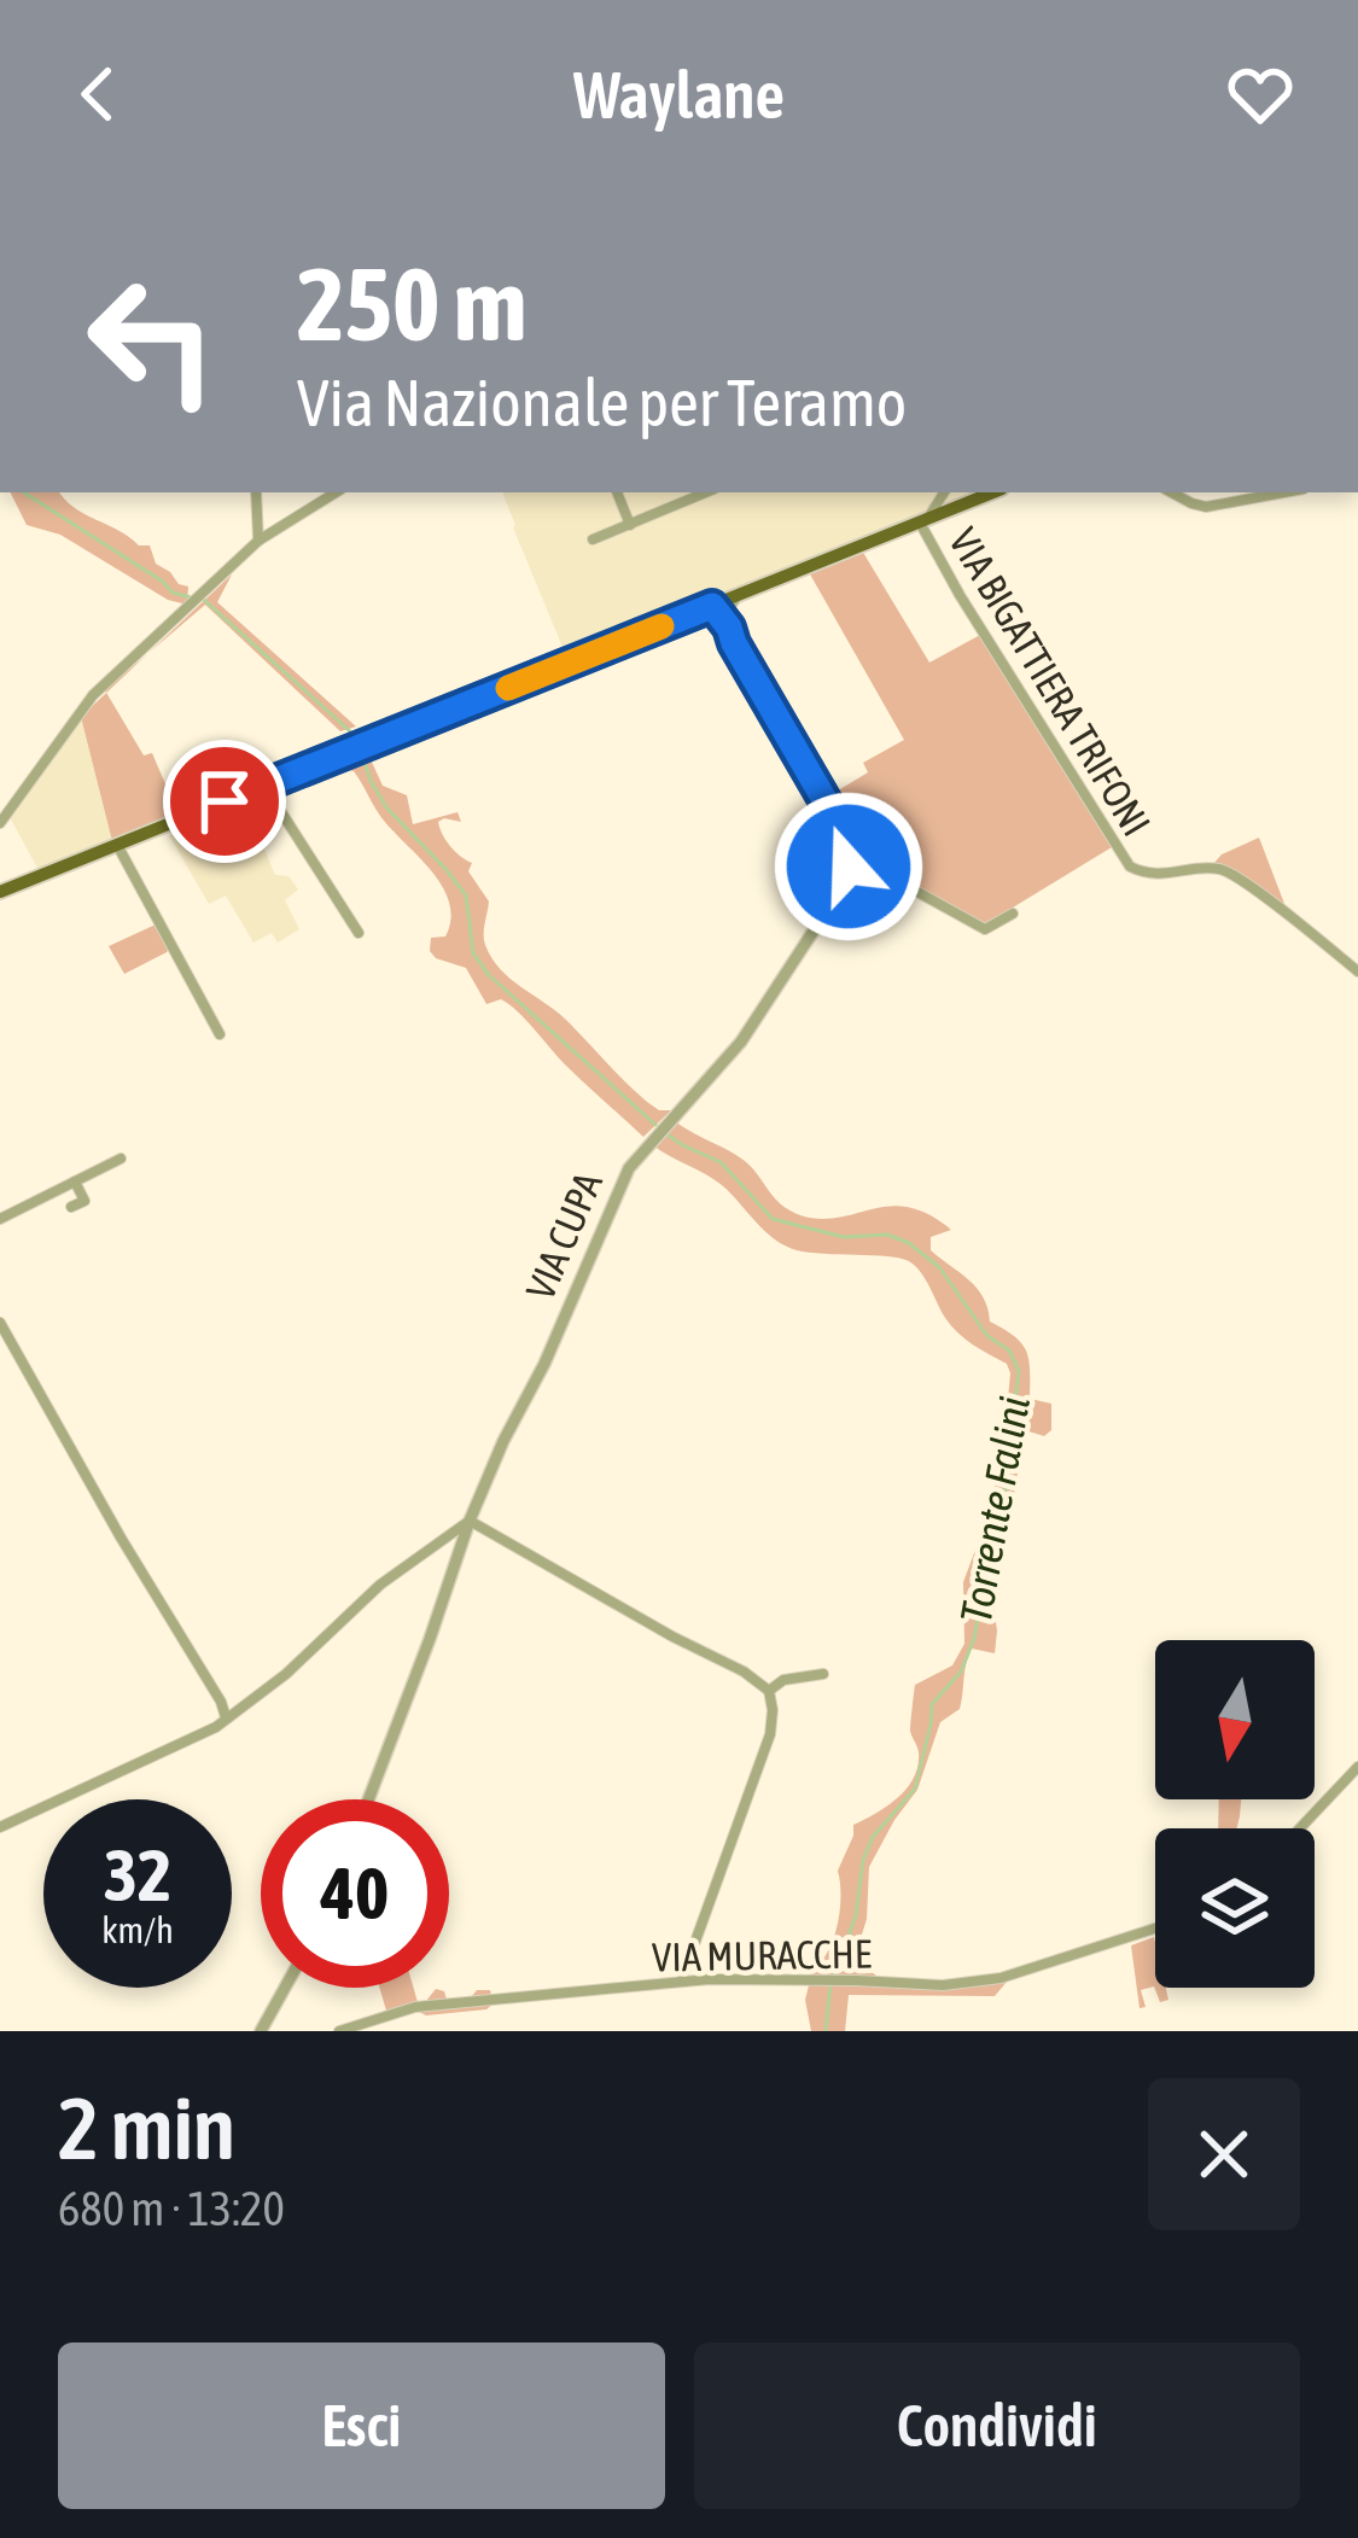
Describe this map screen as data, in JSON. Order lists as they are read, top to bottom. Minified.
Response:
{"streets":{"street":["VIA BIGATTIERA TRIFONI","VIA CUPA","VIA MURACCHE"]},"water":["Torrente Falini"],"north":"bottom","page":{"header":"Waylane","turn":["250 m","Via Nazionale per Teramo"],"speed":"32 km/h","limit":"40","heading":["2 min","680 m · 13:20"],"buttons":["Esci","Condividi"]}}
